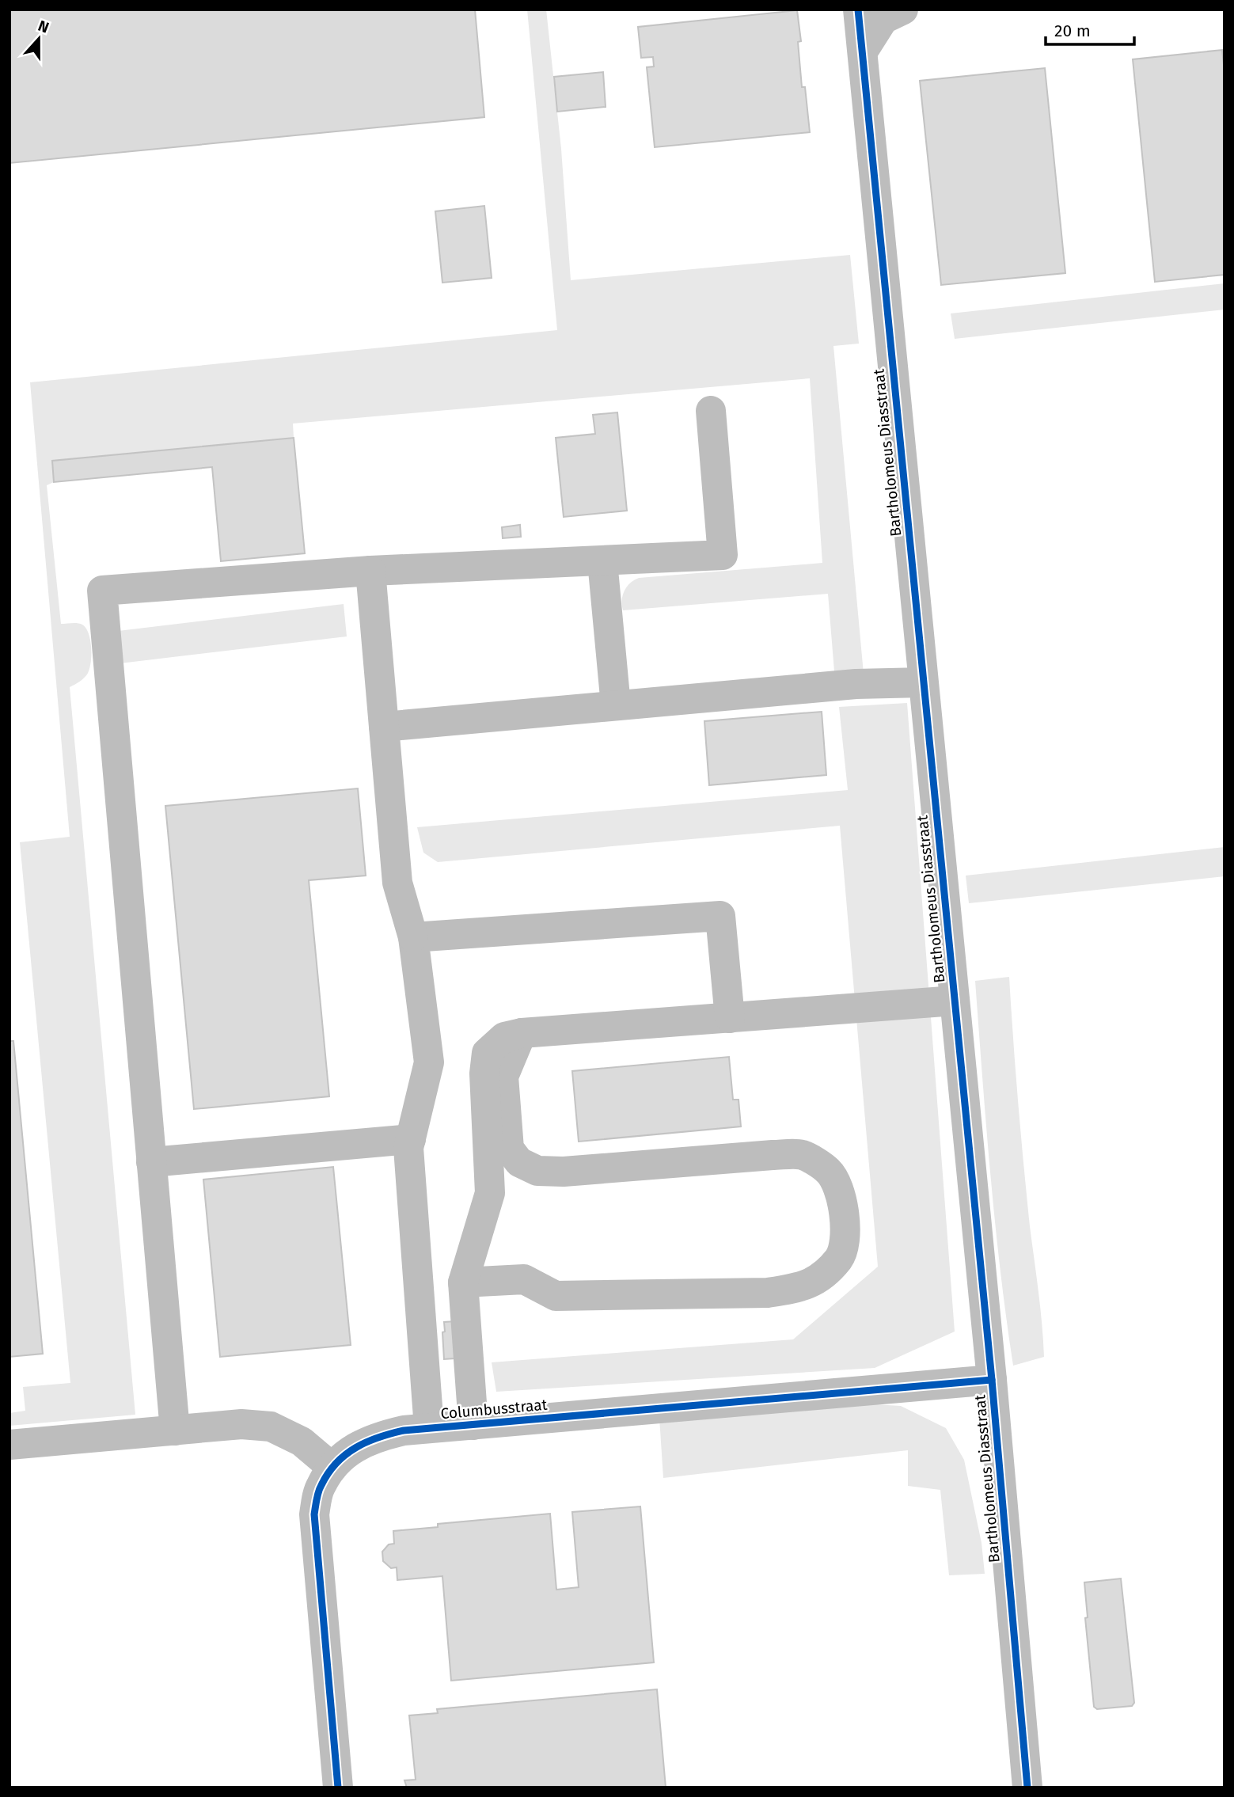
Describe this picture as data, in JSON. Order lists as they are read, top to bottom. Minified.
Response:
{"streets":{"street":["Bartholomeus Diasstraat","Columbusstraat"]},"crossings":[["Bartholomeus Diasstraat","Columbusstraat"]],"scale_bar":"20 m","north":"top"}
